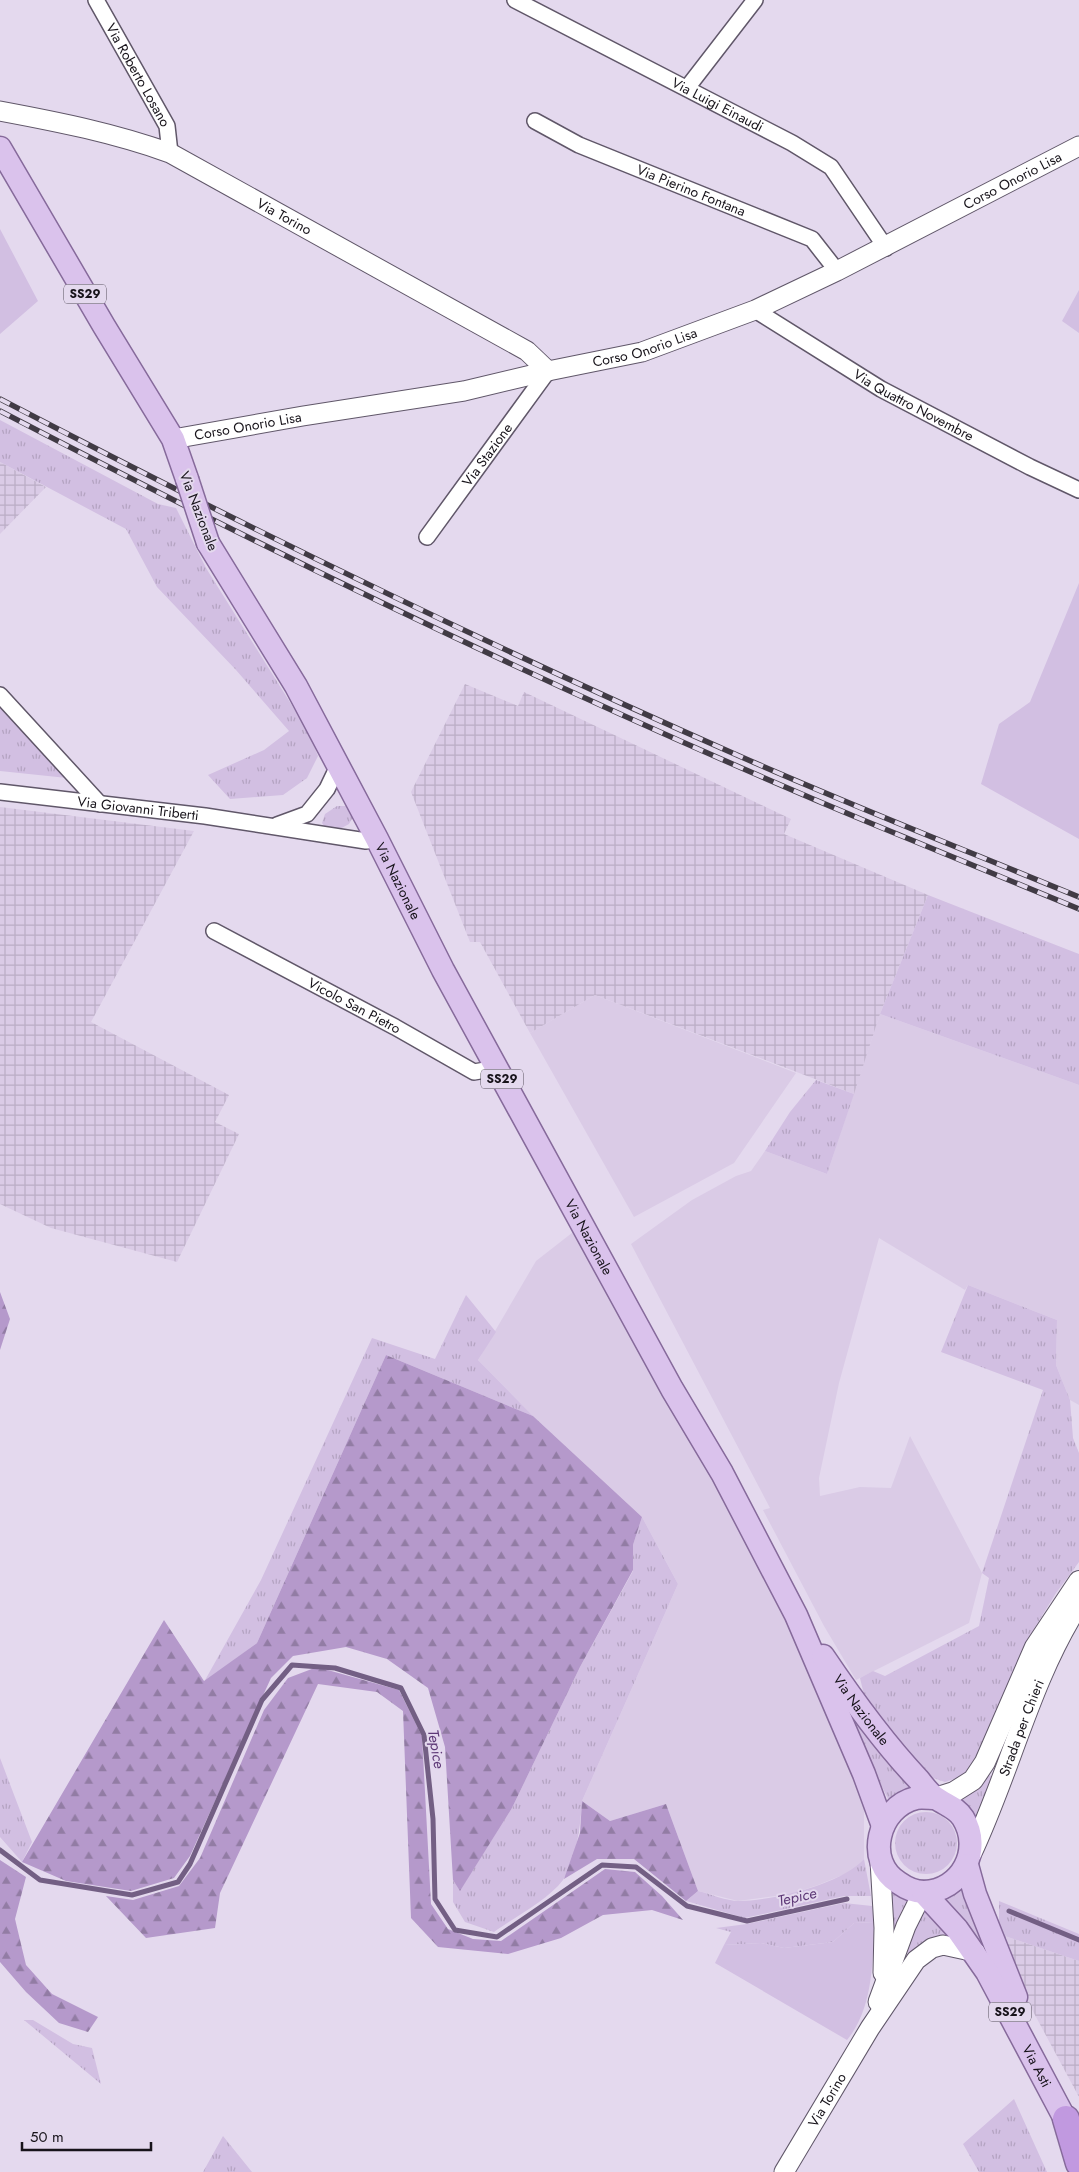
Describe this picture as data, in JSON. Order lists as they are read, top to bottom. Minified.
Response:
{"streets":{"main road":["SS29","Via Nazionale","Strada per Chieri","Via Asti"],"street":["Via Roberto Losano","Via Luigi Einaudi","Corso Onorio Lisa","Via Pierino Fontana","Via Torino","Via Quattro Novembre","Via Stazione","Via Giovanni Triberti","Vicolo San Pietro"]},"crossings":[["Via Roberto Losano","Via Torino"],["Via Luigi Einaudi","Corso Onorio Lisa"],["Corso Onorio Lisa","Via Pierino Fontana"],["Corso Onorio Lisa","Via Torino"],["Corso Onorio Lisa","Via Quattro Novembre"],["Corso Onorio Lisa","Via Stazione"],["Corso Onorio Lisa","Via Nazionale"],["Via Torino","Via Stazione"],["Via Torino","Via Nazionale"],["Via Torino","Strada per Chieri"],["Via Torino","Via Asti"],["Via Nazionale","Via Giovanni Triberti"],["Via Nazionale","Vicolo San Pietro"],["Via Nazionale","Strada per Chieri"],["Via Nazionale","Via Asti"],["Strada per Chieri","Via Asti"]],"water":["Tepice"],"scale_bar":"50 m"}
